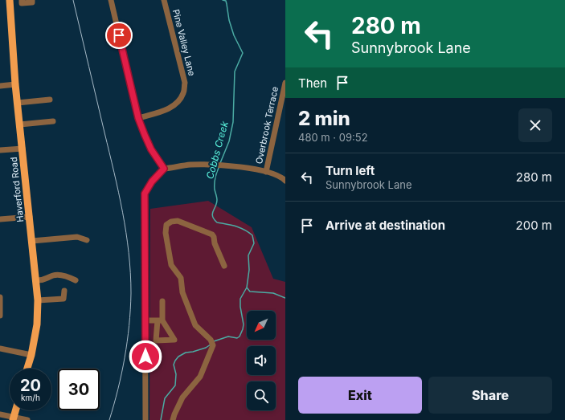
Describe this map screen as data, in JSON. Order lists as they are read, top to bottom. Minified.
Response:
{"streets":{"main road":["Haverford Road"],"street":["Pine Valley Lane","Overbrook Terrace"]},"water":["Cobbs Creek"],"north":"bottom left","page":{"turn":["280 m","Sunnybrook Lane"],"then":"Then","heading":["2 min","480 m · 09:52"],"list":[{"name":"Turn left","note":"Sunnybrook Lane","value":"280 m"},{"name":"Arrive at destination","value":"200 m"}],"speed":"20 km/h","limit":"30","buttons":["Exit","Share"]}}
